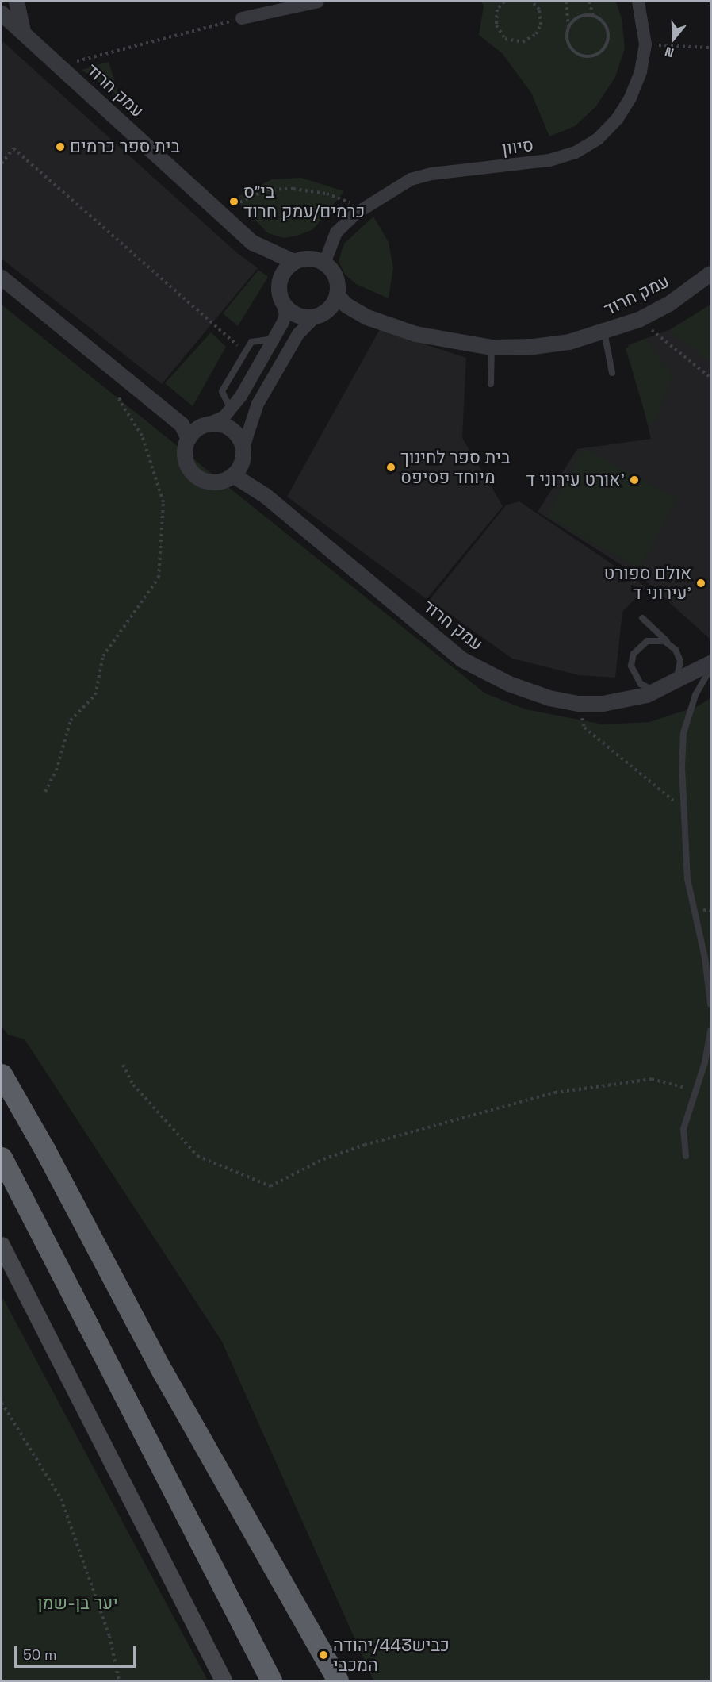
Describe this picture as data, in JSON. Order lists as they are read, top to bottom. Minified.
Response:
{"streets":{"street":["עמק חרוד","סיוון"]},"crossings":[["עמק חרוד","סיוון"]],"parks":["יער בן-שמן"],"places":["בית ספר כרמים","בי״ס כרמים/עמק חרוד","בית ספר לחינוך מיוחד פסיפס","אורט עירוני ד'","אולם ספורט עירוני ד'","כביש443/יהודה המכבי"],"scale_bar":"50 m","north":"bottom"}
